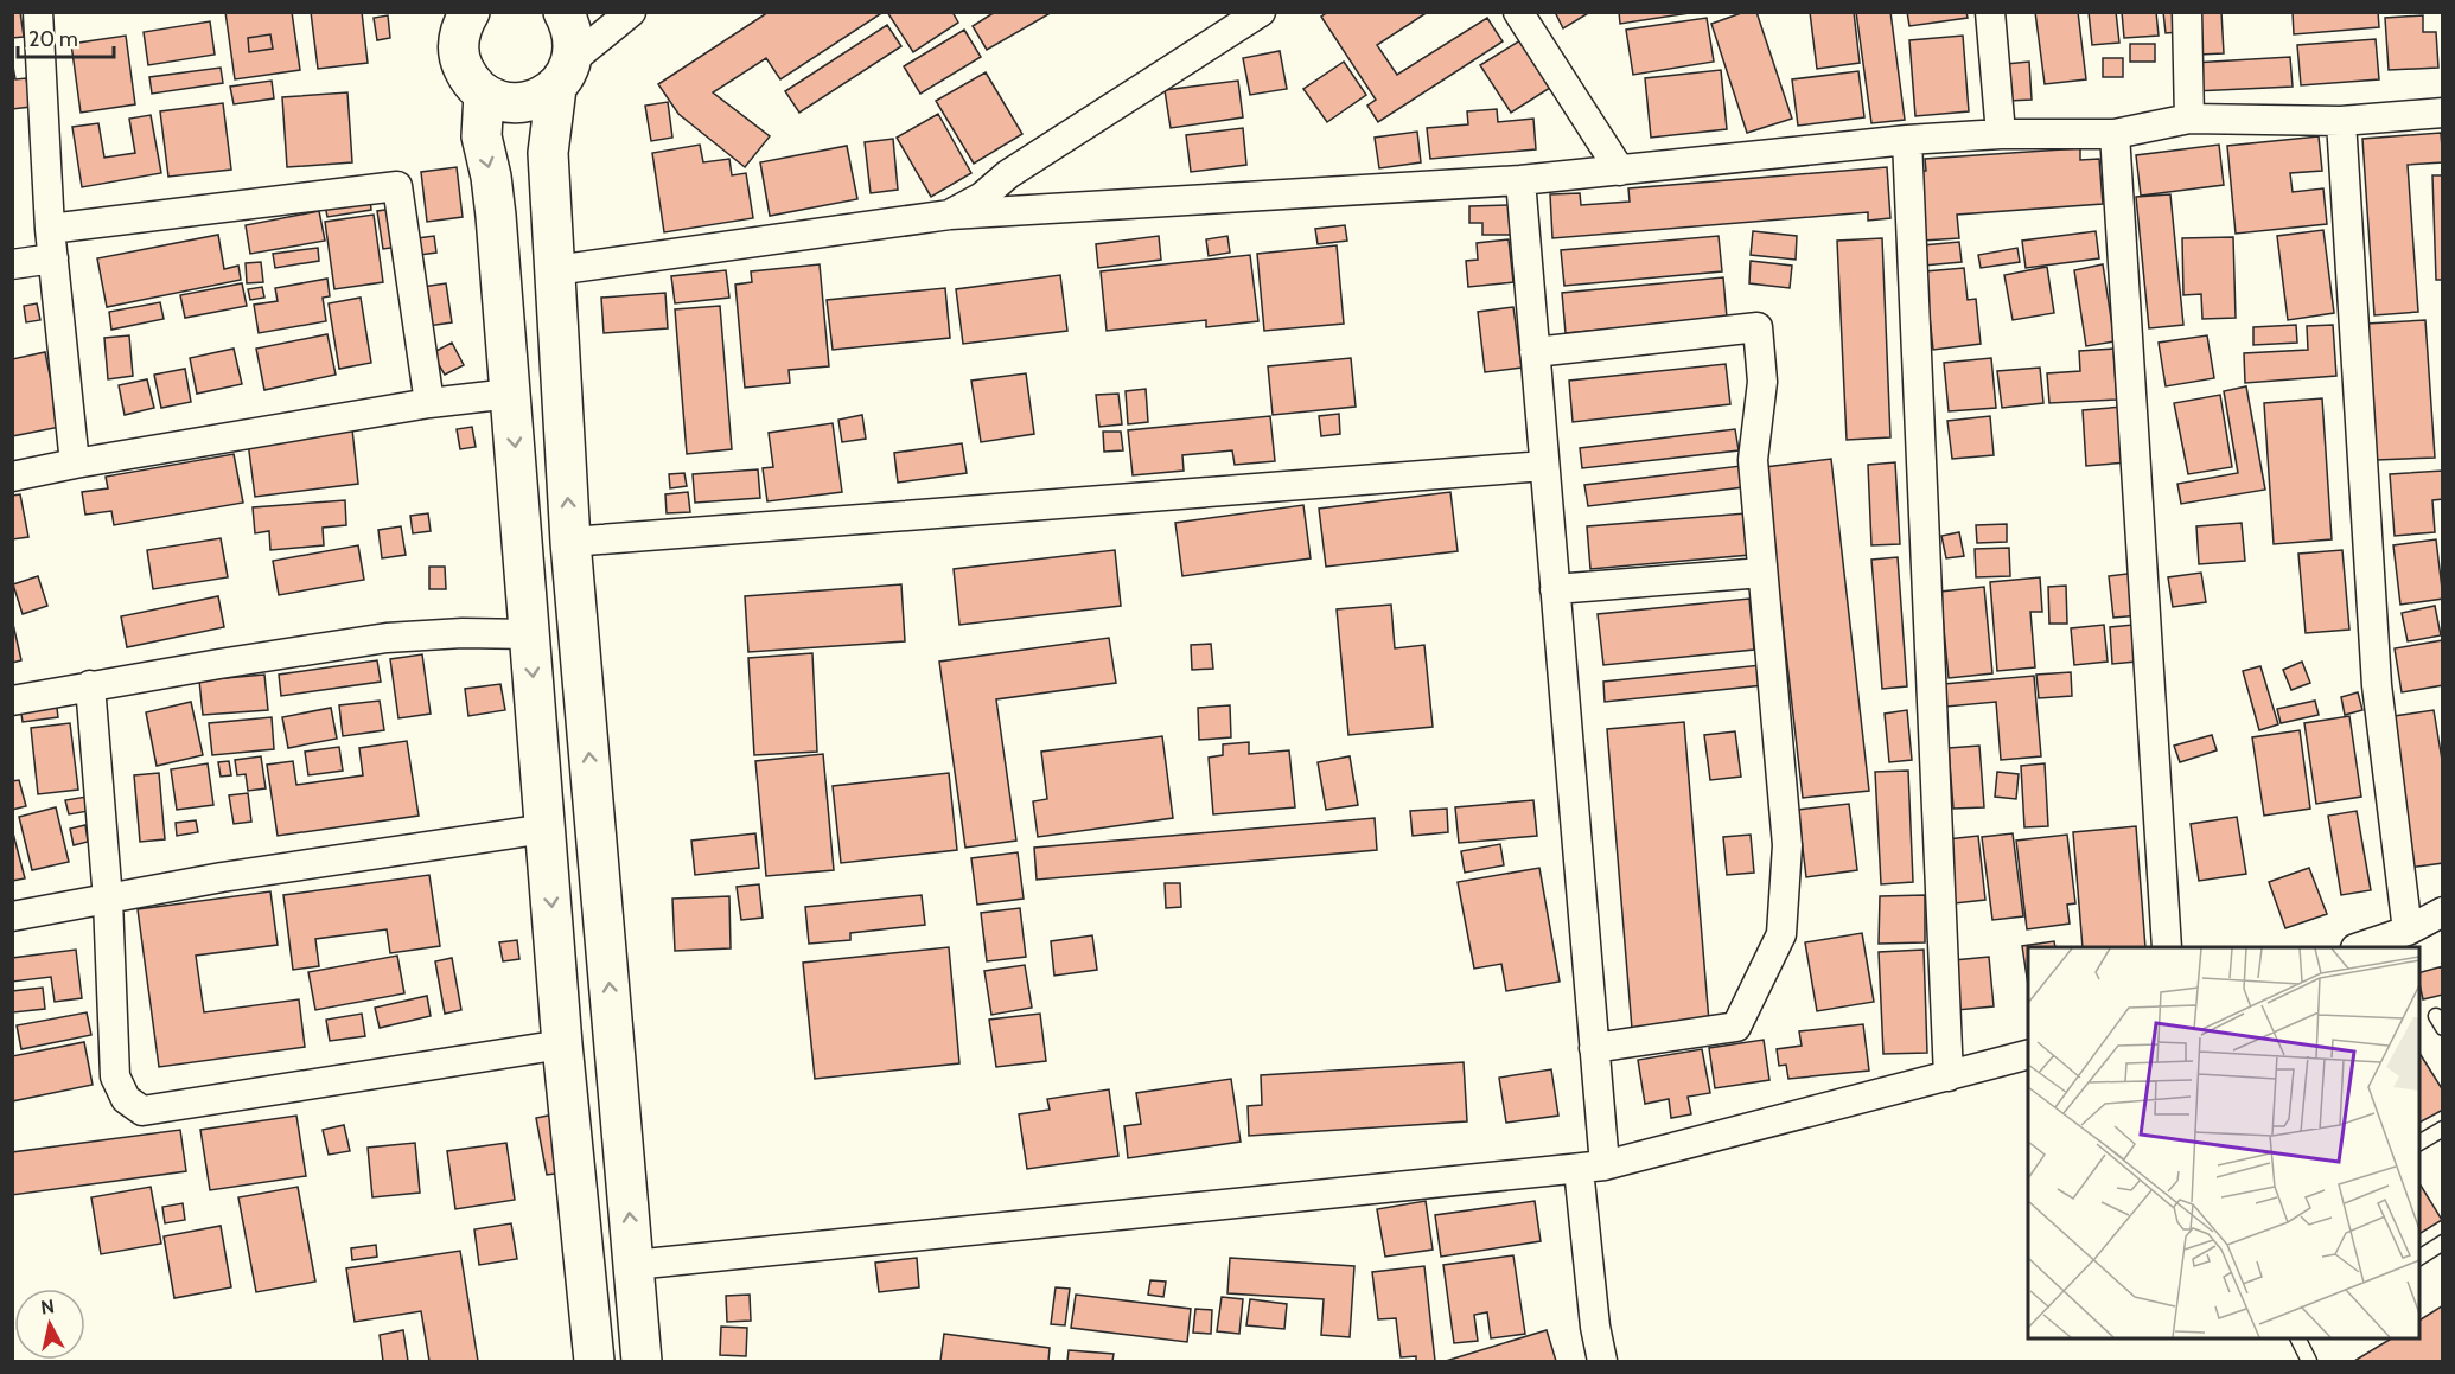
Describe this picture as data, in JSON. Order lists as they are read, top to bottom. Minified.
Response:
{"scale_bar":"20 m","north":"top"}
